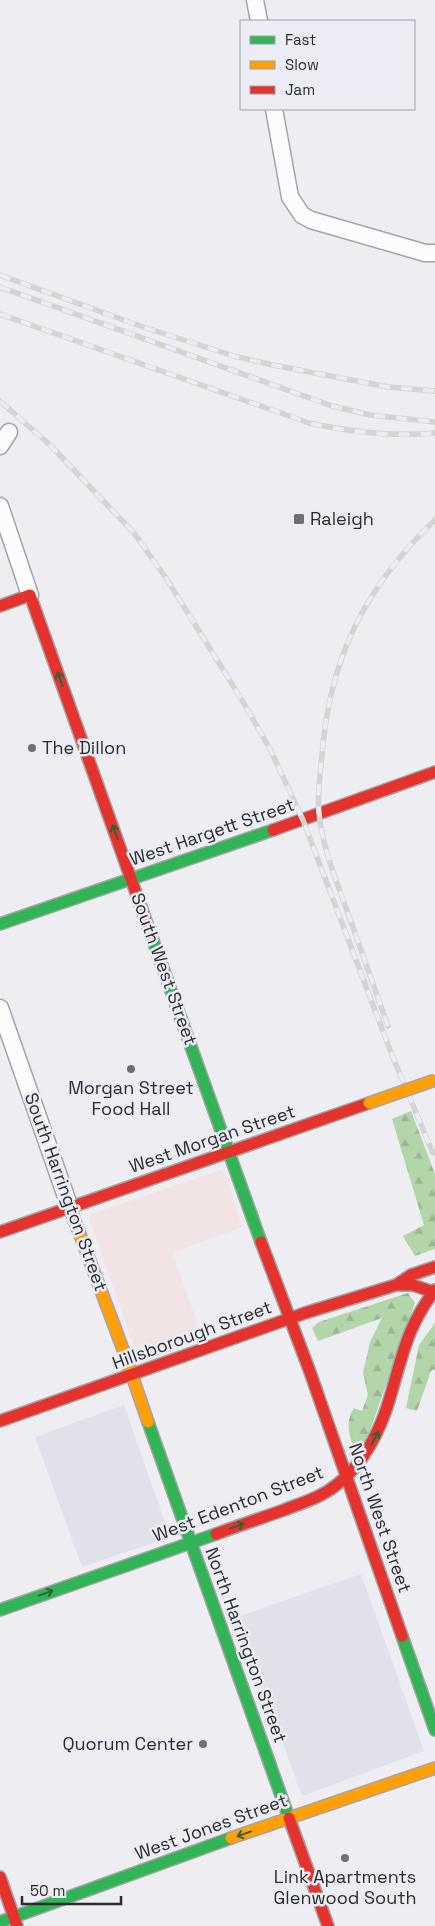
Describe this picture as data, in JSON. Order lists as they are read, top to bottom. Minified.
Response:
{"streets":{"street":["West Hargett Street","South West Street","West Morgan Street","South Harrington Street","Hillsborough Street","West Edenton Street","North West Street","North Harrington Street","West Jones Street"]},"crossings":[["West Hargett Street","South West Street"],["South West Street","West Morgan Street"],["South West Street","Hillsborough Street"],["South West Street","North West Street"],["West Morgan Street","South Harrington Street"],["South Harrington Street","Hillsborough Street"],["South Harrington Street","North Harrington Street"],["Hillsborough Street","West Edenton Street"],["Hillsborough Street","North West Street"],["Hillsborough Street","North Harrington Street"],["West Edenton Street","North West Street"],["West Edenton Street","North Harrington Street"],["North Harrington Street","West Jones Street"]],"one_way":["West Edenton Street","West Jones Street"],"places":{"transit":["Raleigh"],"other":["The Dillon","Morgan Street Food Hall","Quorum Center","Link Apartments Glenwood South"]},"legend":["Fast","Slow","Jam"],"scale_bar":"50 m"}
